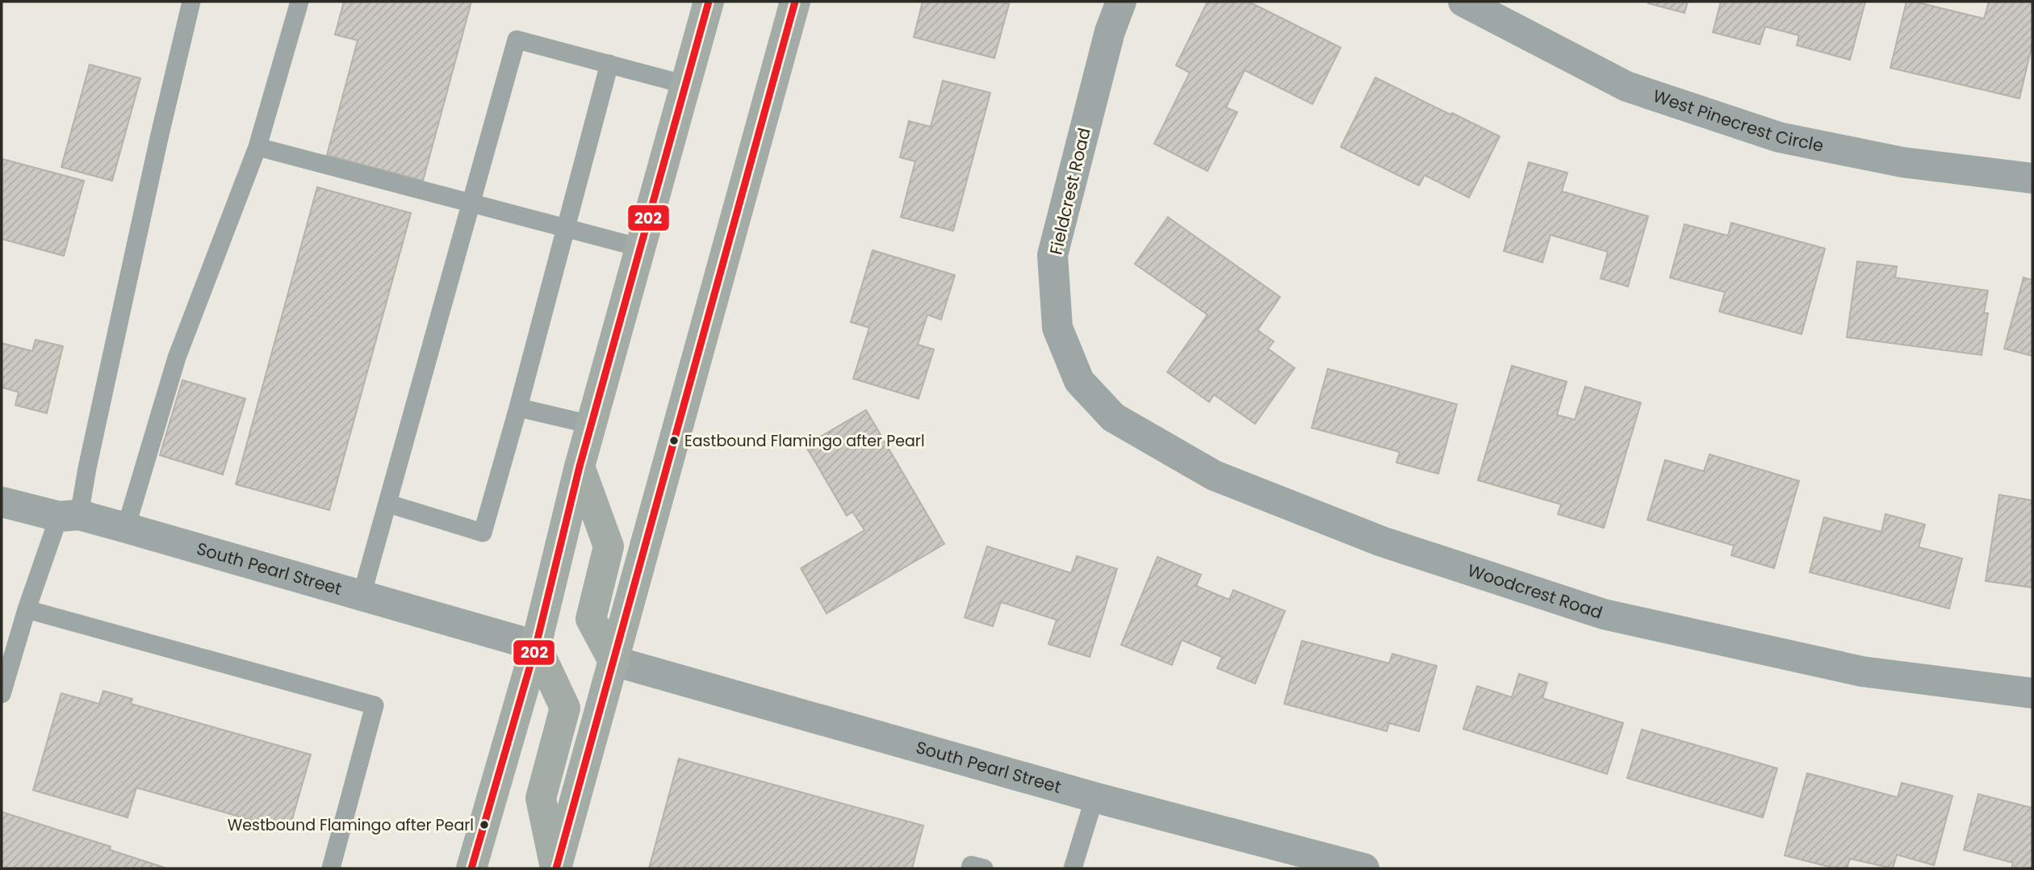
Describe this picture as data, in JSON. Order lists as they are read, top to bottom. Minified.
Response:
{"streets":{"street":["West Pinecrest Circle","Fieldcrest Road","South Pearl Street","Woodcrest Road"]},"crossings":[["Fieldcrest Road","Woodcrest Road"]],"places":["Eastbound Flamingo after Pearl","Westbound Flamingo after Pearl"],"lines":["transit line 202"]}
